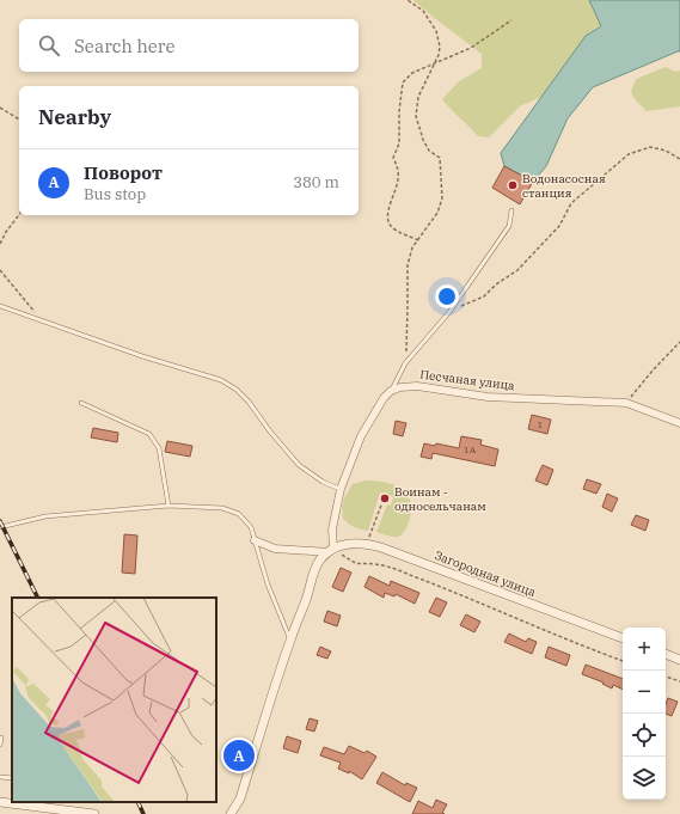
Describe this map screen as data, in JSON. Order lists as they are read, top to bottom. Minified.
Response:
{"streets":{"street":["Песчаная улица","Загородная улица"]},"places":["Водонасосная станция","Воинам - односельчанам"],"house_numbers":["1","1А"],"page":{"search":"Search here","heading":"Nearby","list":[{"mark":"A","name":"Поворот","note":"Bus stop","value":"380 m"}],"map_buttons":["+","−"],"pins":"A"}}
